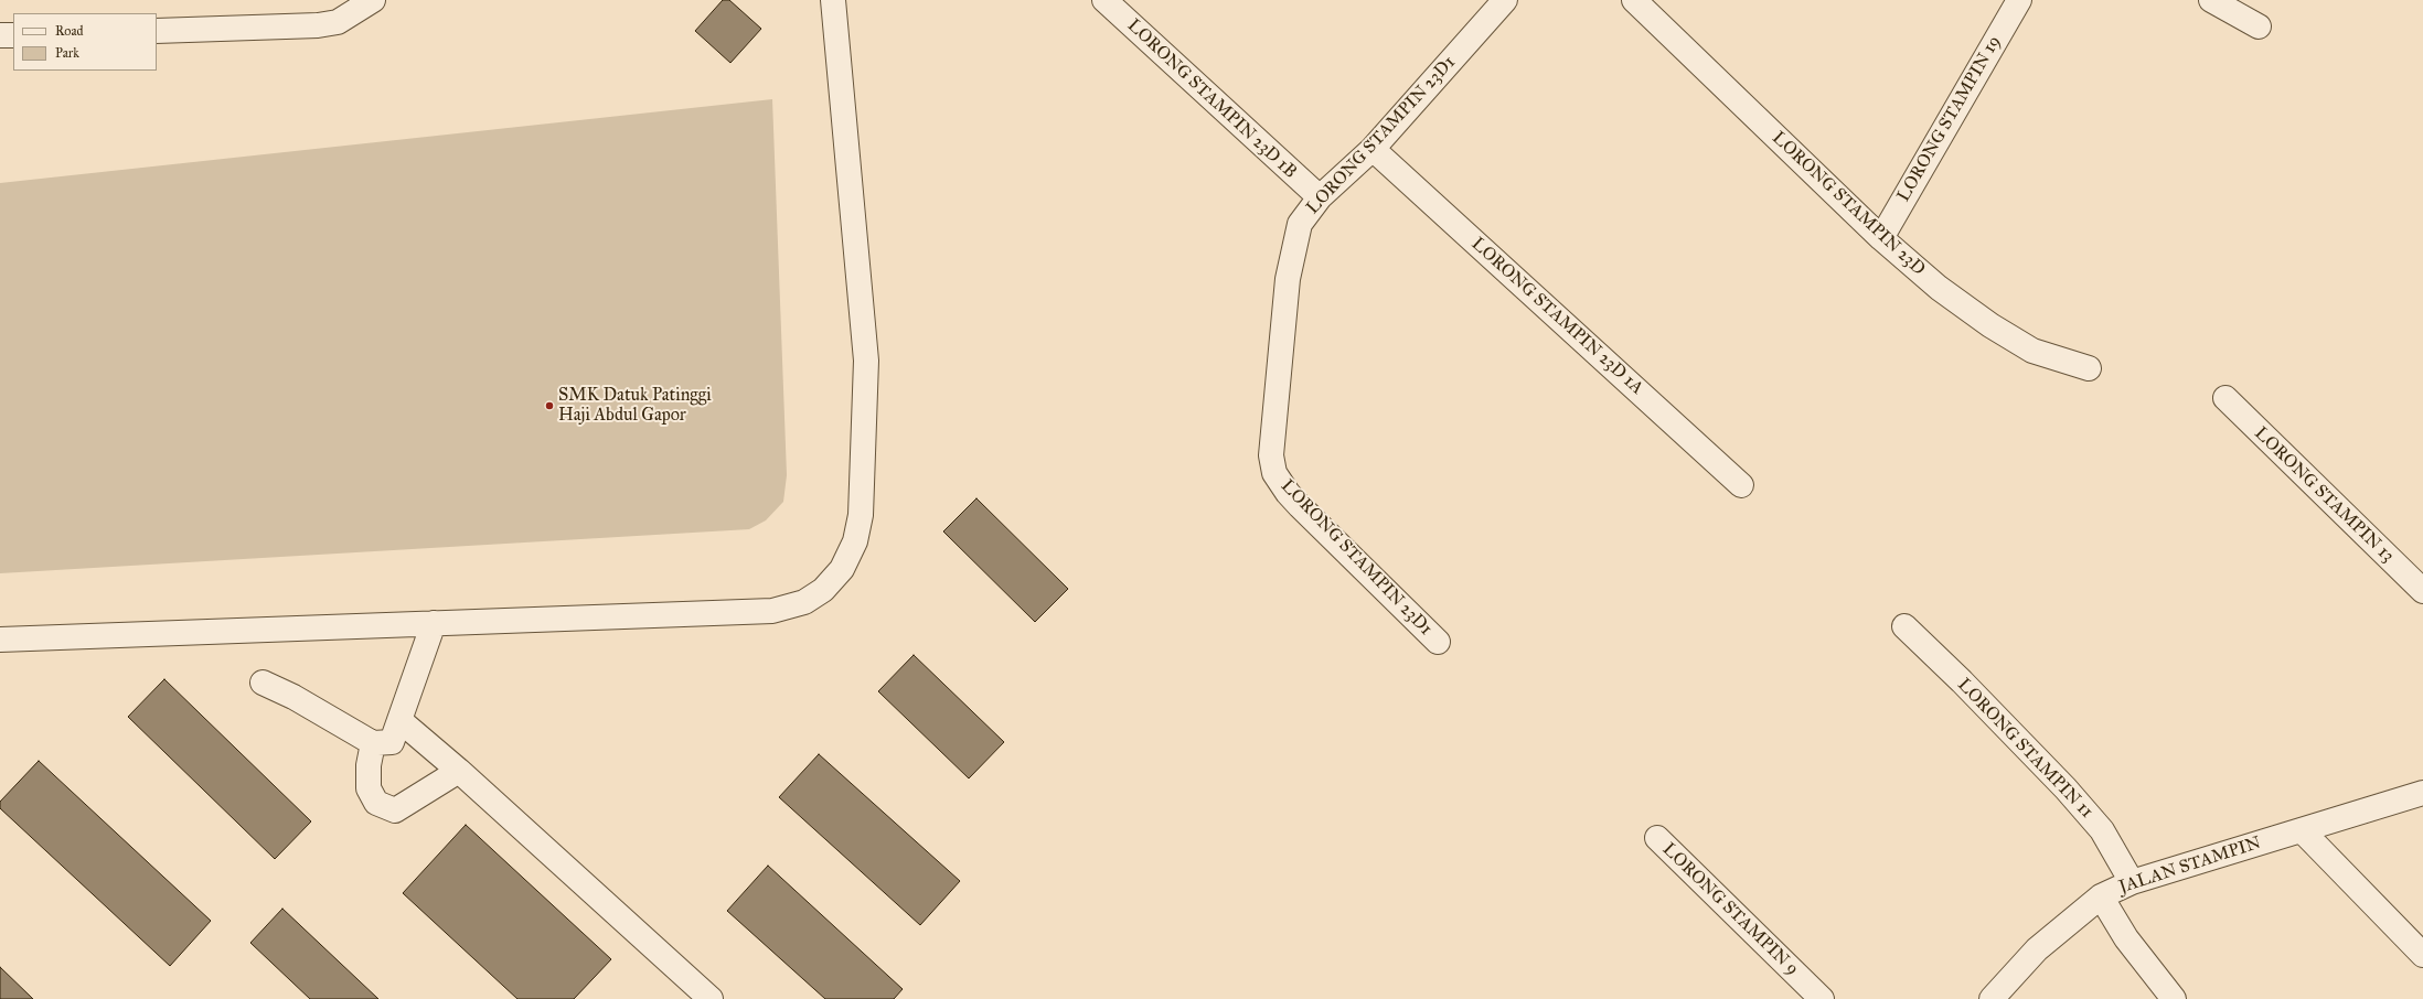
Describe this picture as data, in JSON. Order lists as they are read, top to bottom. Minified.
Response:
{"streets":{"street":["LORONG STAMPIN 23D 1B","LORONG STAMPIN 19","LORONG STAMPIN 23D1","LORONG STAMPIN 23D","LORONG STAMPIN 23D 1A","LORONG STAMPIN 13","LORONG STAMPIN 11","JALAN STAMPIN","LORONG STAMPIN 9"]},"crossings":[["LORONG STAMPIN 23D 1B","LORONG STAMPIN 23D1"],["LORONG STAMPIN 19","LORONG STAMPIN 23D"],["LORONG STAMPIN 23D1","LORONG STAMPIN 23D 1A"],["LORONG STAMPIN 11","JALAN STAMPIN"]],"places":["SMK Datuk Patinggi Haji Abdul Gapor"],"legend":["Road","Park"]}
